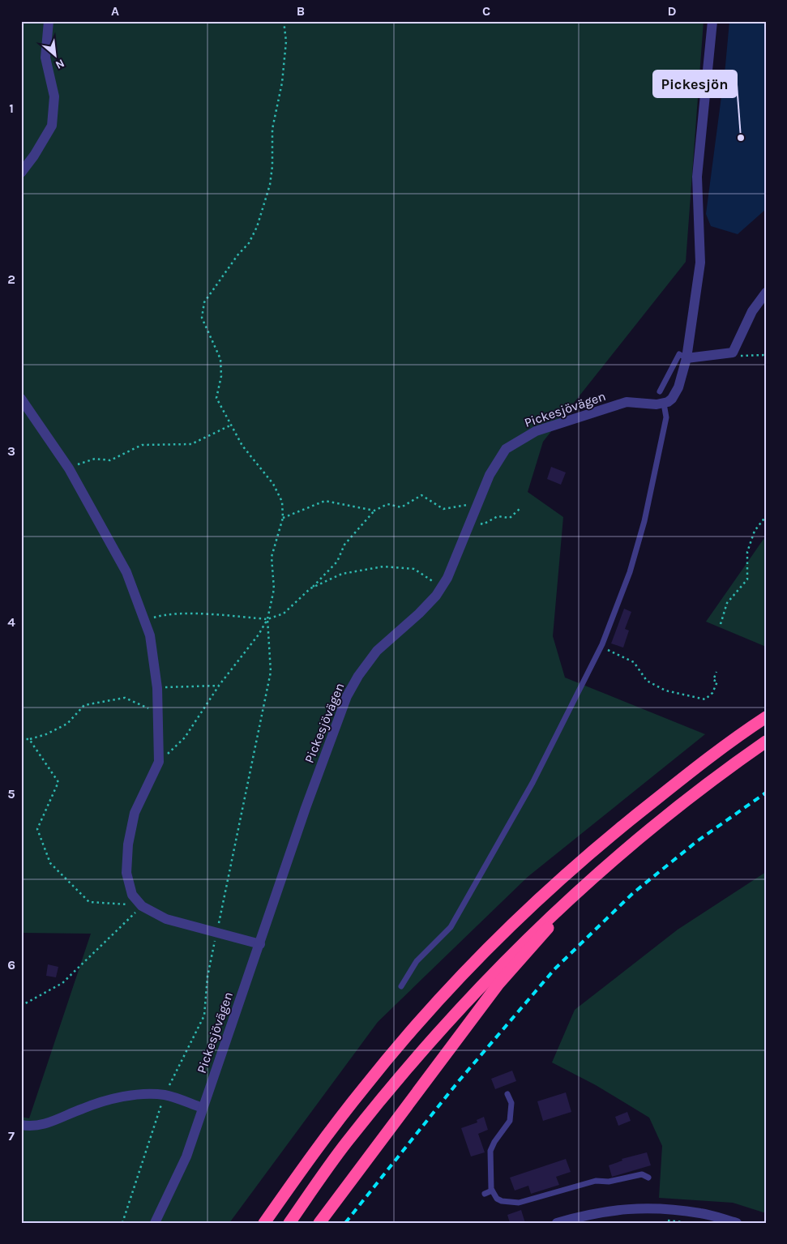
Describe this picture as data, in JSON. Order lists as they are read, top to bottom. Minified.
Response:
{"streets":{"street":["Pickesjövägen"]},"places":["Pickesjön"],"north":"bottom right","grid":{"columns":["A","B","C","D"],"rows":["1","2","3","4","5","6","7"]}}
